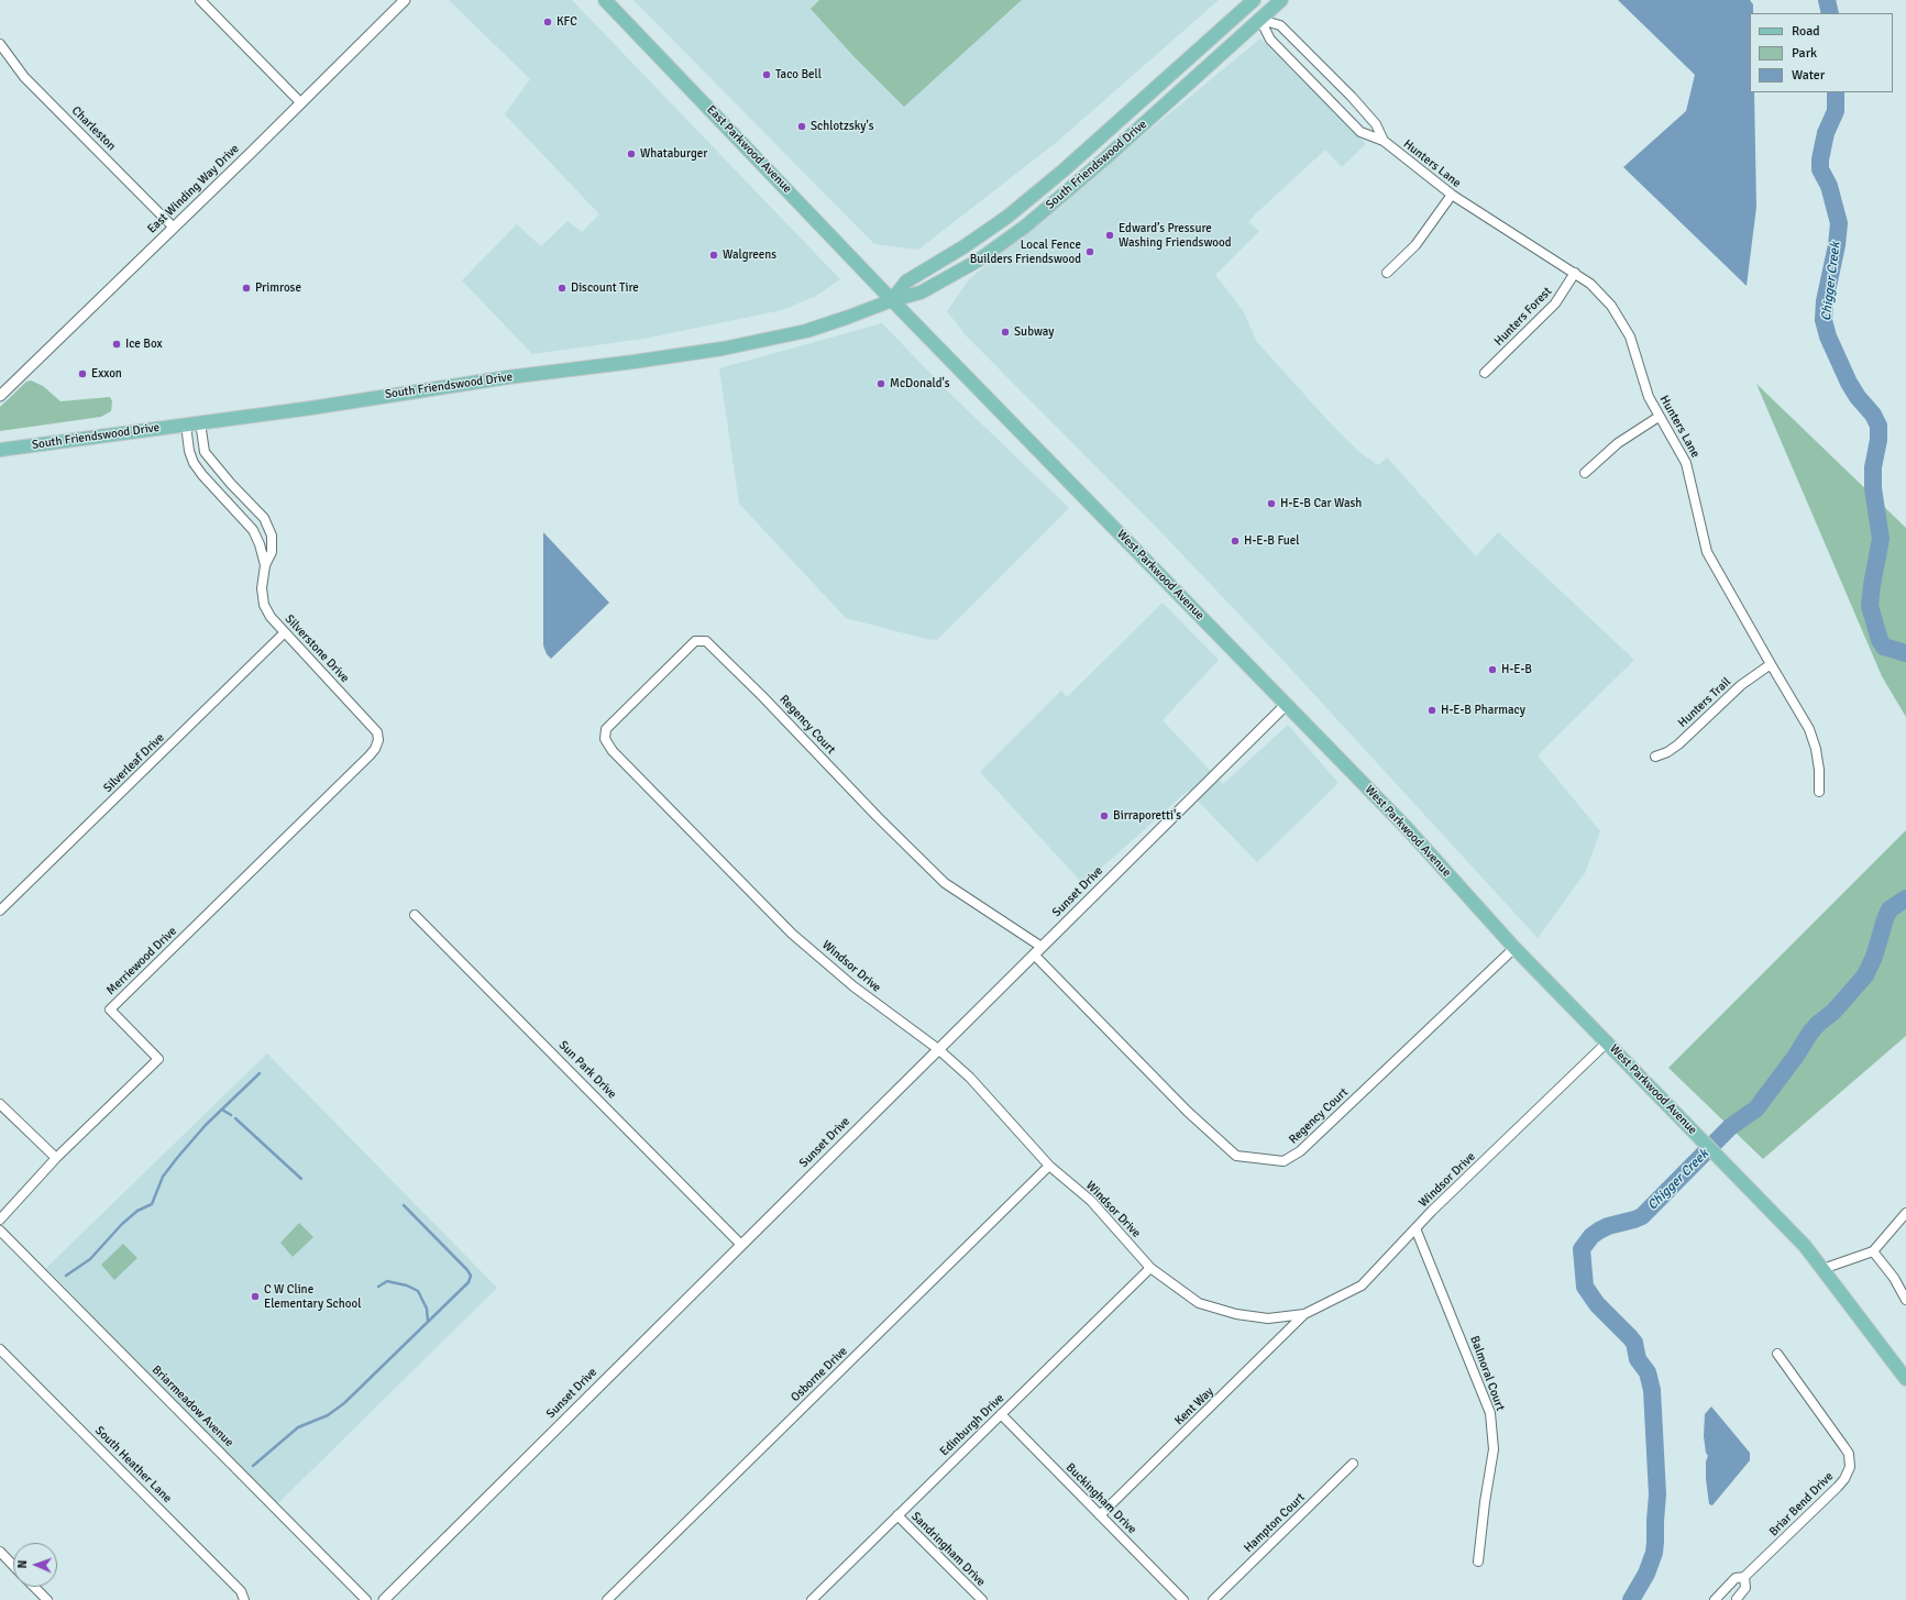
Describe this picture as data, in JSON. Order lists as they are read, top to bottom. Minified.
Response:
{"streets":{"main road":["East Parkwood Avenue","South Friendswood Drive","West Parkwood Avenue"],"street":["Charleston","Hunters Lane","East Winding Way Drive","Hunters Forest","Silverstone Drive","Hunters Trail","Regency Court","Silverleaf Drive","Sunset Drive","Merriewood Drive","Windsor Drive","Sun Park Drive","Balmoral Court","Osborne Drive","Briarmeadow Avenue","Kent Way","Edinburgh Drive","South Heather Lane","Buckingham Drive","Briar Bend Drive","Hampton Court","Sandringham Drive"]},"crossings":[["Charleston","East Winding Way Drive"],["East Parkwood Avenue","South Friendswood Drive"],["East Parkwood Avenue","West Parkwood Avenue"],["Hunters Lane","South Friendswood Drive"],["Hunters Lane","Hunters Forest"],["Hunters Lane","Hunters Trail"],["South Friendswood Drive","West Parkwood Avenue"],["South Friendswood Drive","Silverstone Drive"],["West Parkwood Avenue","Regency Court"],["West Parkwood Avenue","Sunset Drive"],["West Parkwood Avenue","Windsor Drive"],["Silverstone Drive","Silverleaf Drive"],["Silverstone Drive","Merriewood Drive"],["Regency Court","Sunset Drive"],["Regency Court","Windsor Drive"],["Sunset Drive","Windsor Drive"],["Sunset Drive","Sun Park Drive"],["Windsor Drive","Balmoral Court"],["Windsor Drive","Osborne Drive"],["Windsor Drive","Kent Way"],["Windsor Drive","Edinburgh Drive"],["Kent Way","Buckingham Drive"],["Edinburgh Drive","Buckingham Drive"],["Edinburgh Drive","Sandringham Drive"]],"water":["Chigger Creek"],"places":["KFC","Taco Bell","Schlotzsky's","Whataburger","Edward’s Pressure Washing Friendswood","Local Fence Builders Friendswood","Walgreens","Primrose","Discount Tire","Subway","Ice Box","Exxon","McDonald's","H-E-B Car Wash","H-E-B Fuel","H-E-B","H-E-B Pharmacy","Birraporetti's","C W Cline Elementary School"],"legend":["Road","Park","Water"],"north":"left"}
